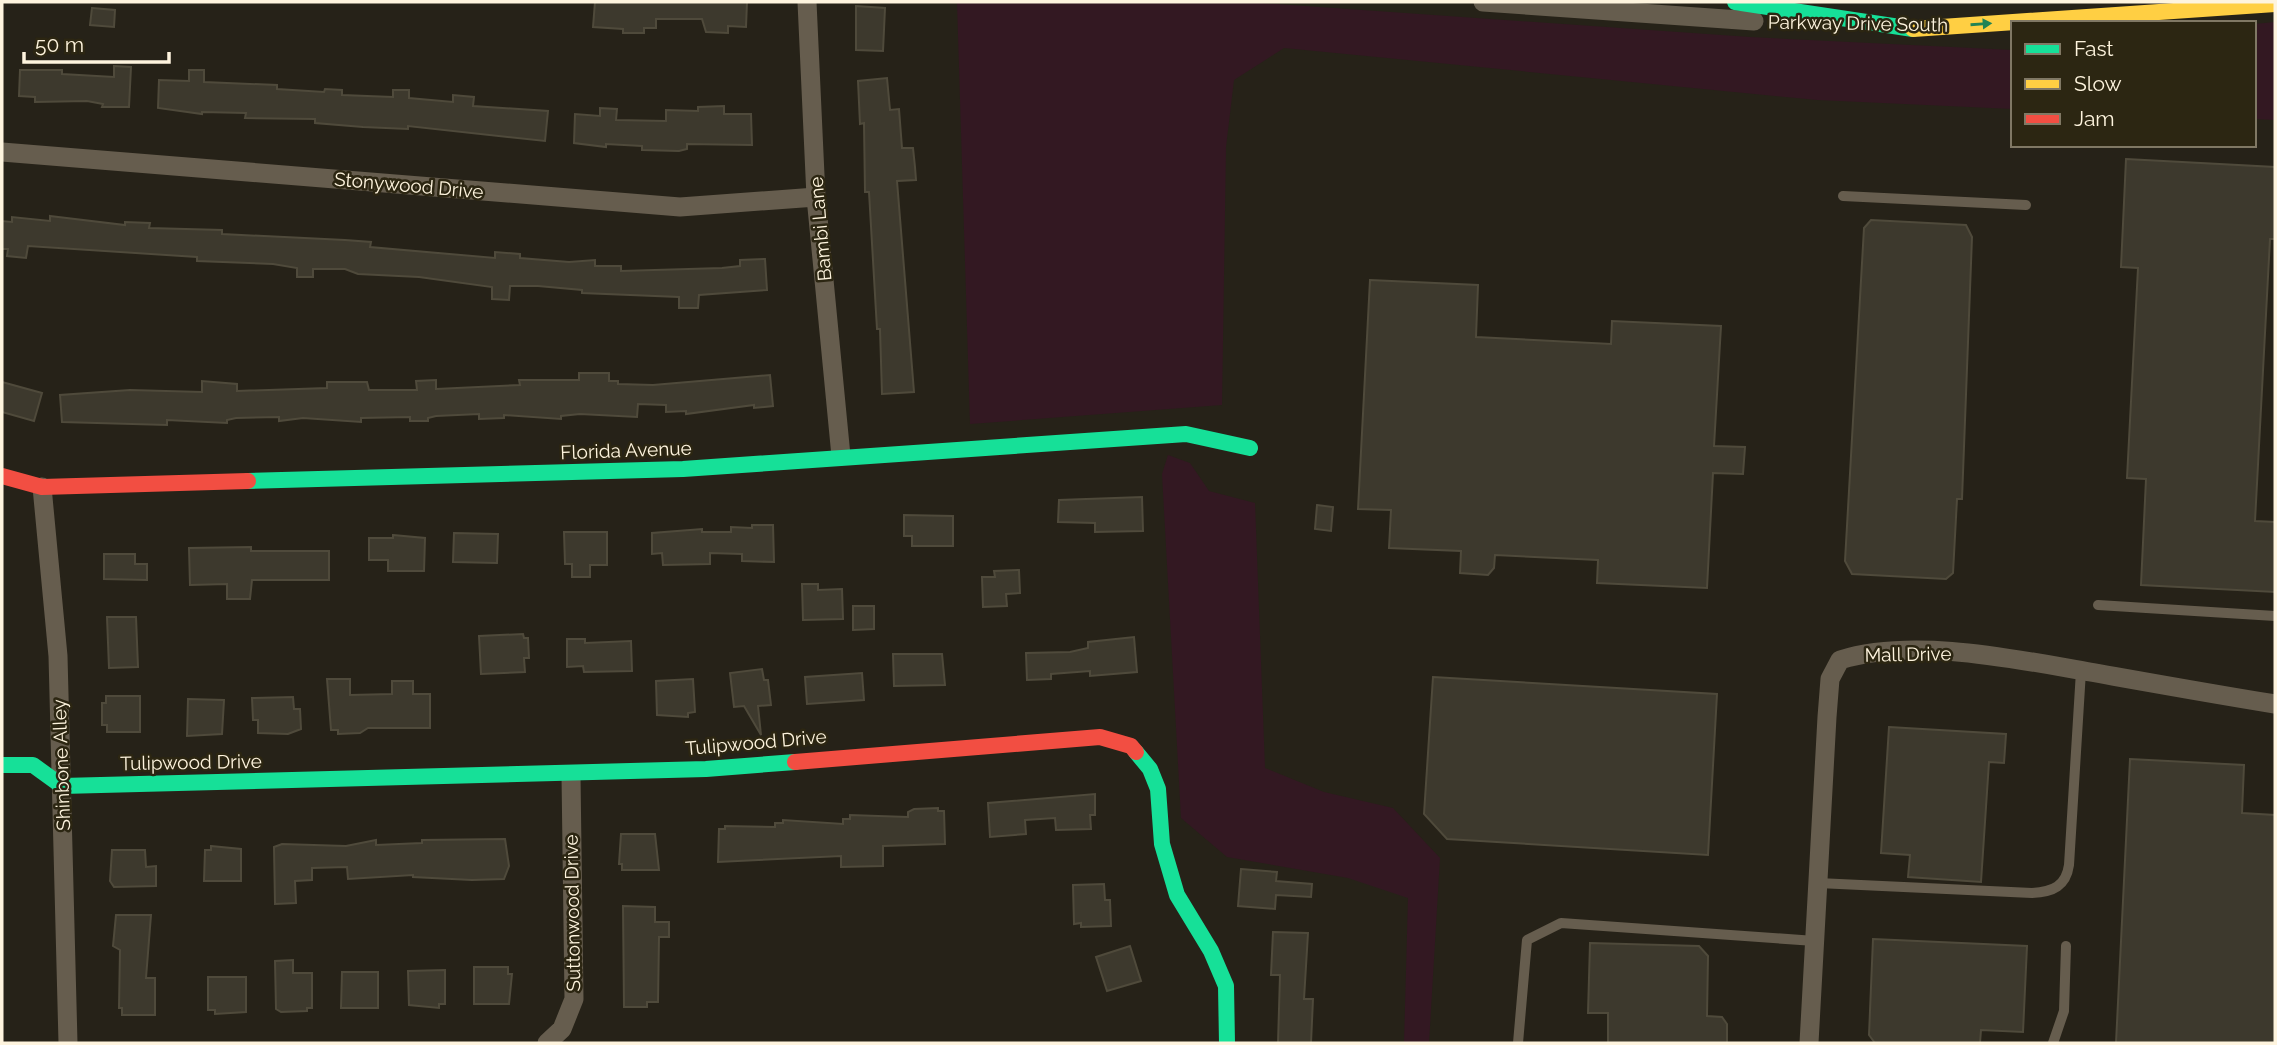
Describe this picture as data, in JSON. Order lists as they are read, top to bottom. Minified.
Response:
{"streets":{"main road":["Parkway Drive South","Florida Avenue","Tulipwood Drive"],"street":["Stonywood Drive","Bambi Lane","Mall Drive","Shinbone Alley","Suttonwood Drive"]},"crossings":[["Stonywood Drive","Bambi Lane"],["Bambi Lane","Florida Avenue"],["Florida Avenue","Shinbone Alley"],["Tulipwood Drive","Shinbone Alley"],["Tulipwood Drive","Suttonwood Drive"]],"one_way":["Parkway Drive South"],"legend":["Fast","Slow","Jam"],"scale_bar":"50 m"}
